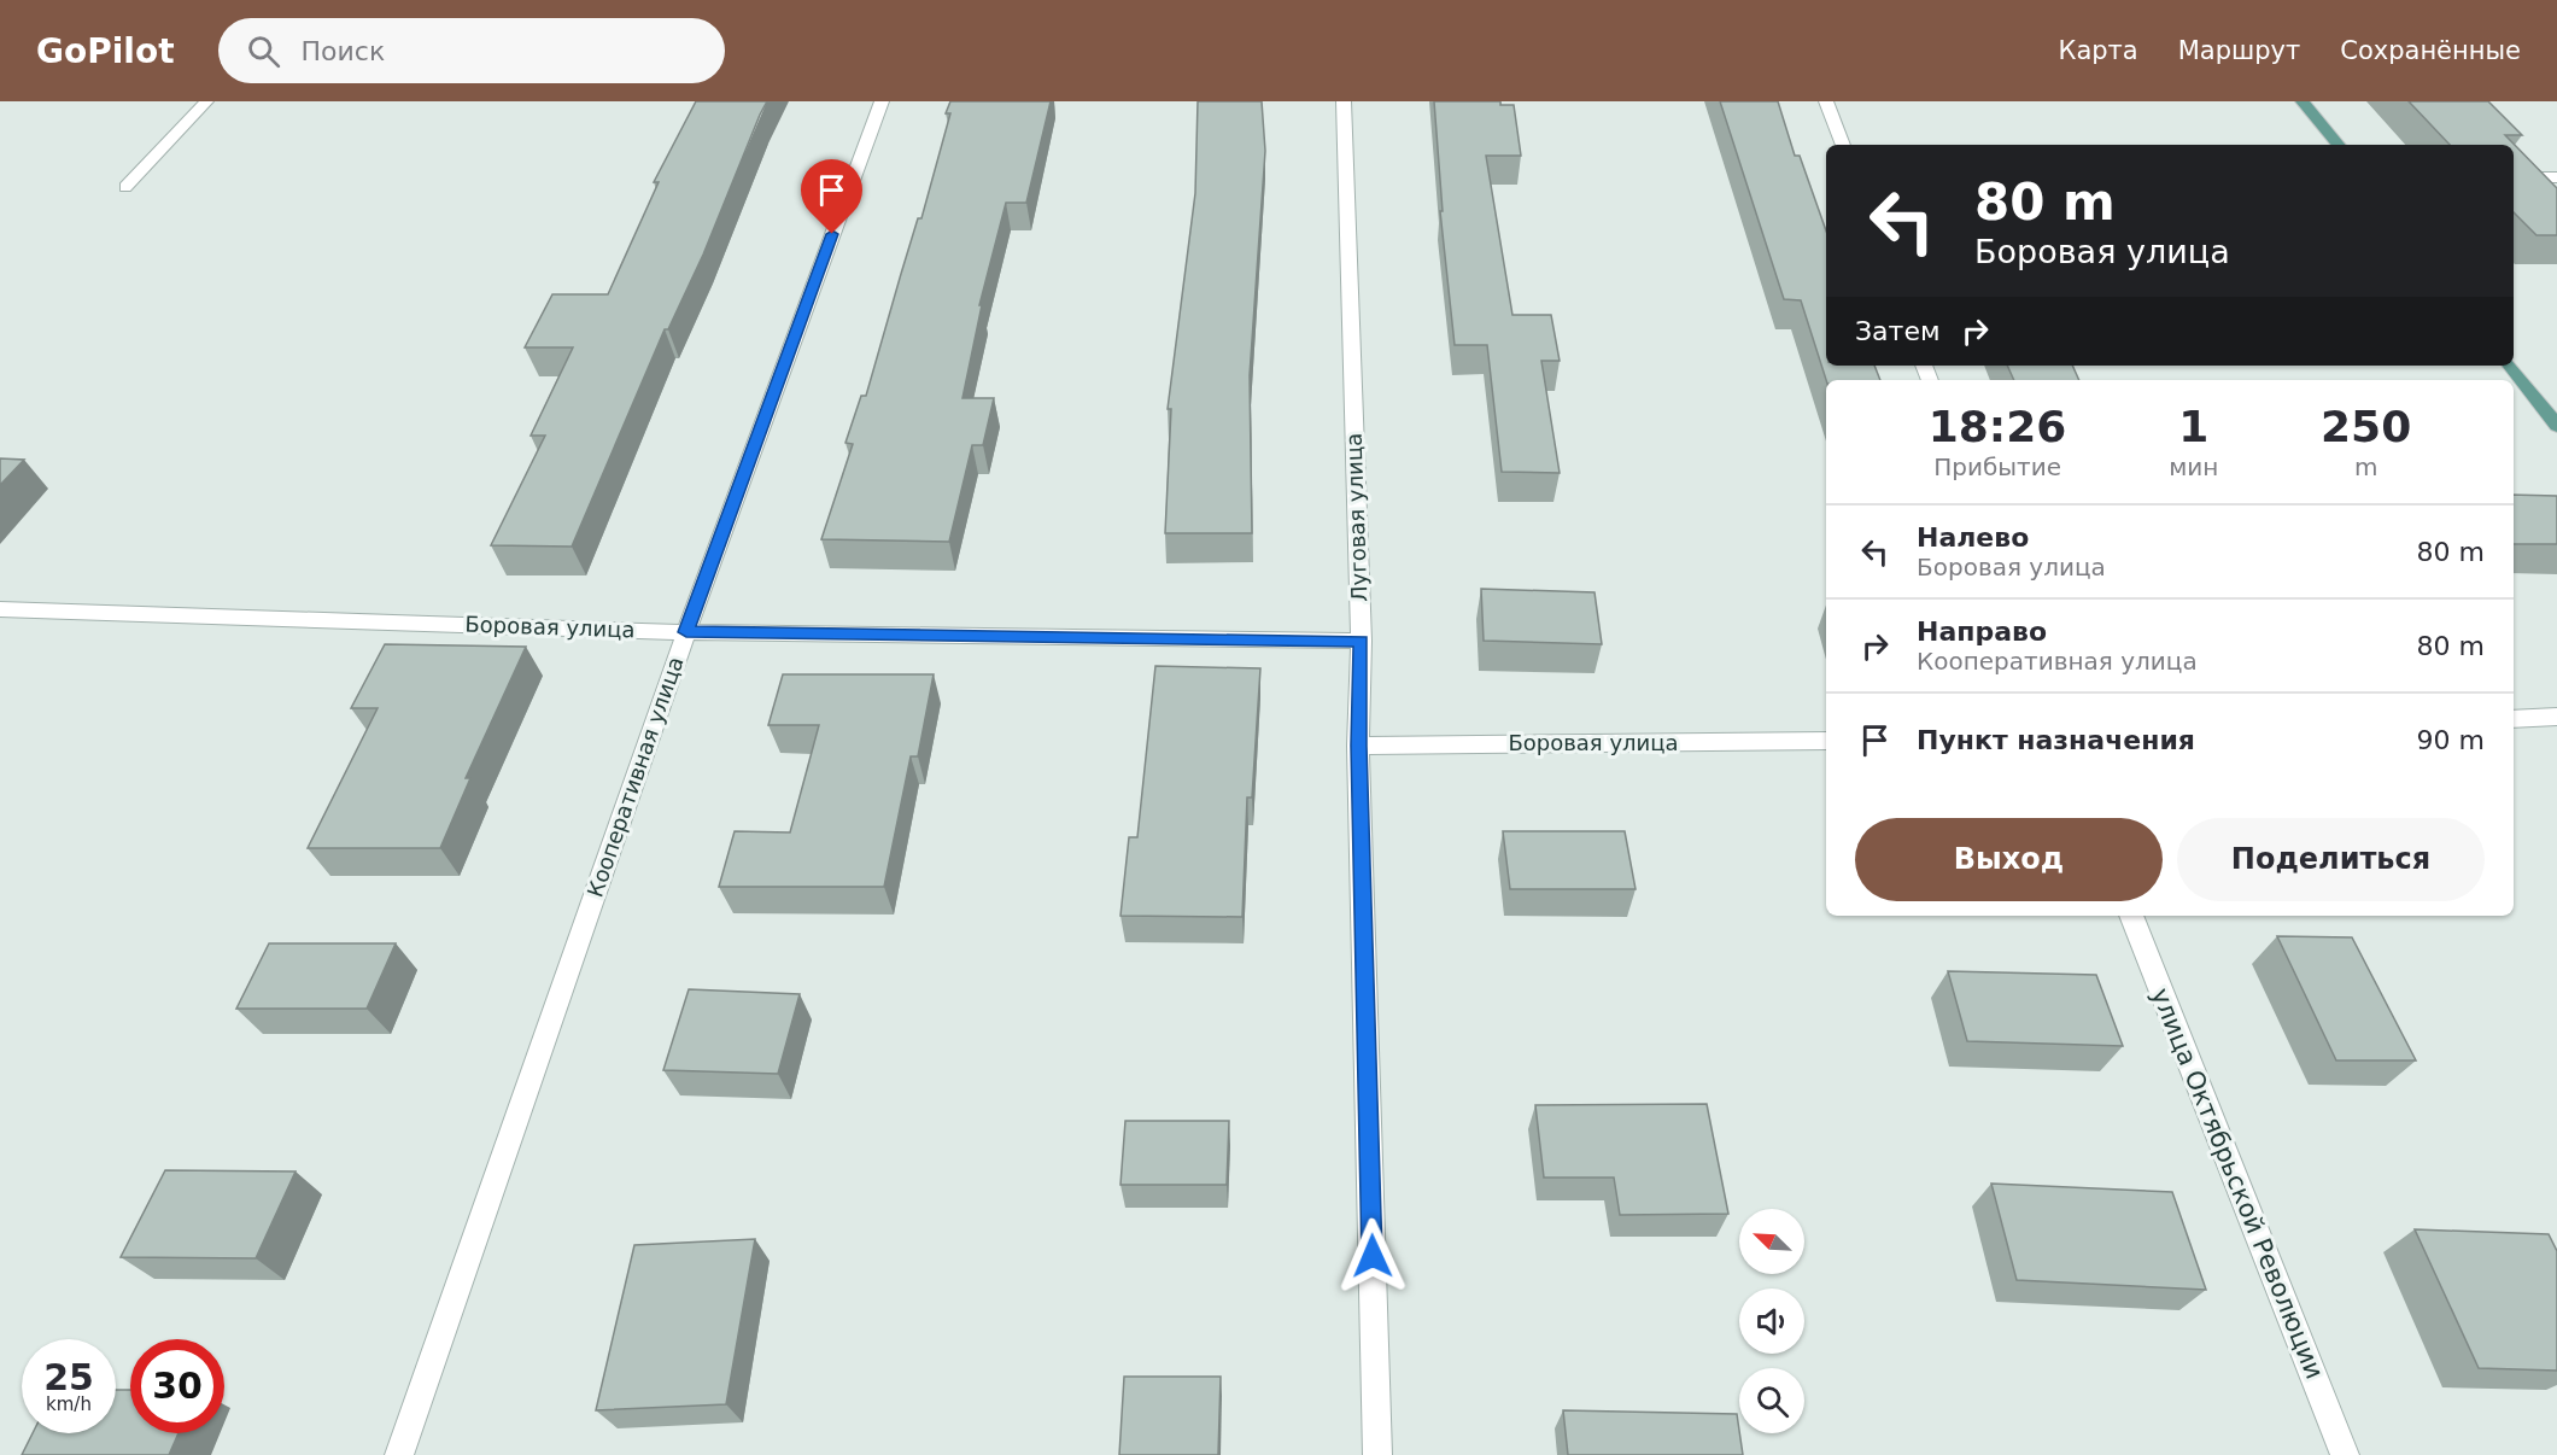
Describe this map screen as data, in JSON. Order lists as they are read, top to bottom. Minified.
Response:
{"streets":{"street":["Луговая улица","Боровая улица","Кооперативная улица","улица Октябрьской Революции"]},"crossings":[["Луговая улица","Боровая улица"],["Боровая улица","Кооперативная улица"]],"north":"top left","page":{"header":"GoPilot","search":"Поиск","nav":["Карта","Маршрут","Сохранённые"],"turn":["80 m","Боровая улица"],"then":"Затем","eta":["18:26","Прибытие","1","мин","250","m"],"list":[{"name":"Налево","note":"Боровая улица","value":"80 m"},{"name":"Направо","note":"Кооперативная улица","value":"80 m"},{"name":"Пункт назначения","value":"90 m"}],"buttons":["Выход","Поделиться"],"speed":"25 km/h","limit":"30"}}
